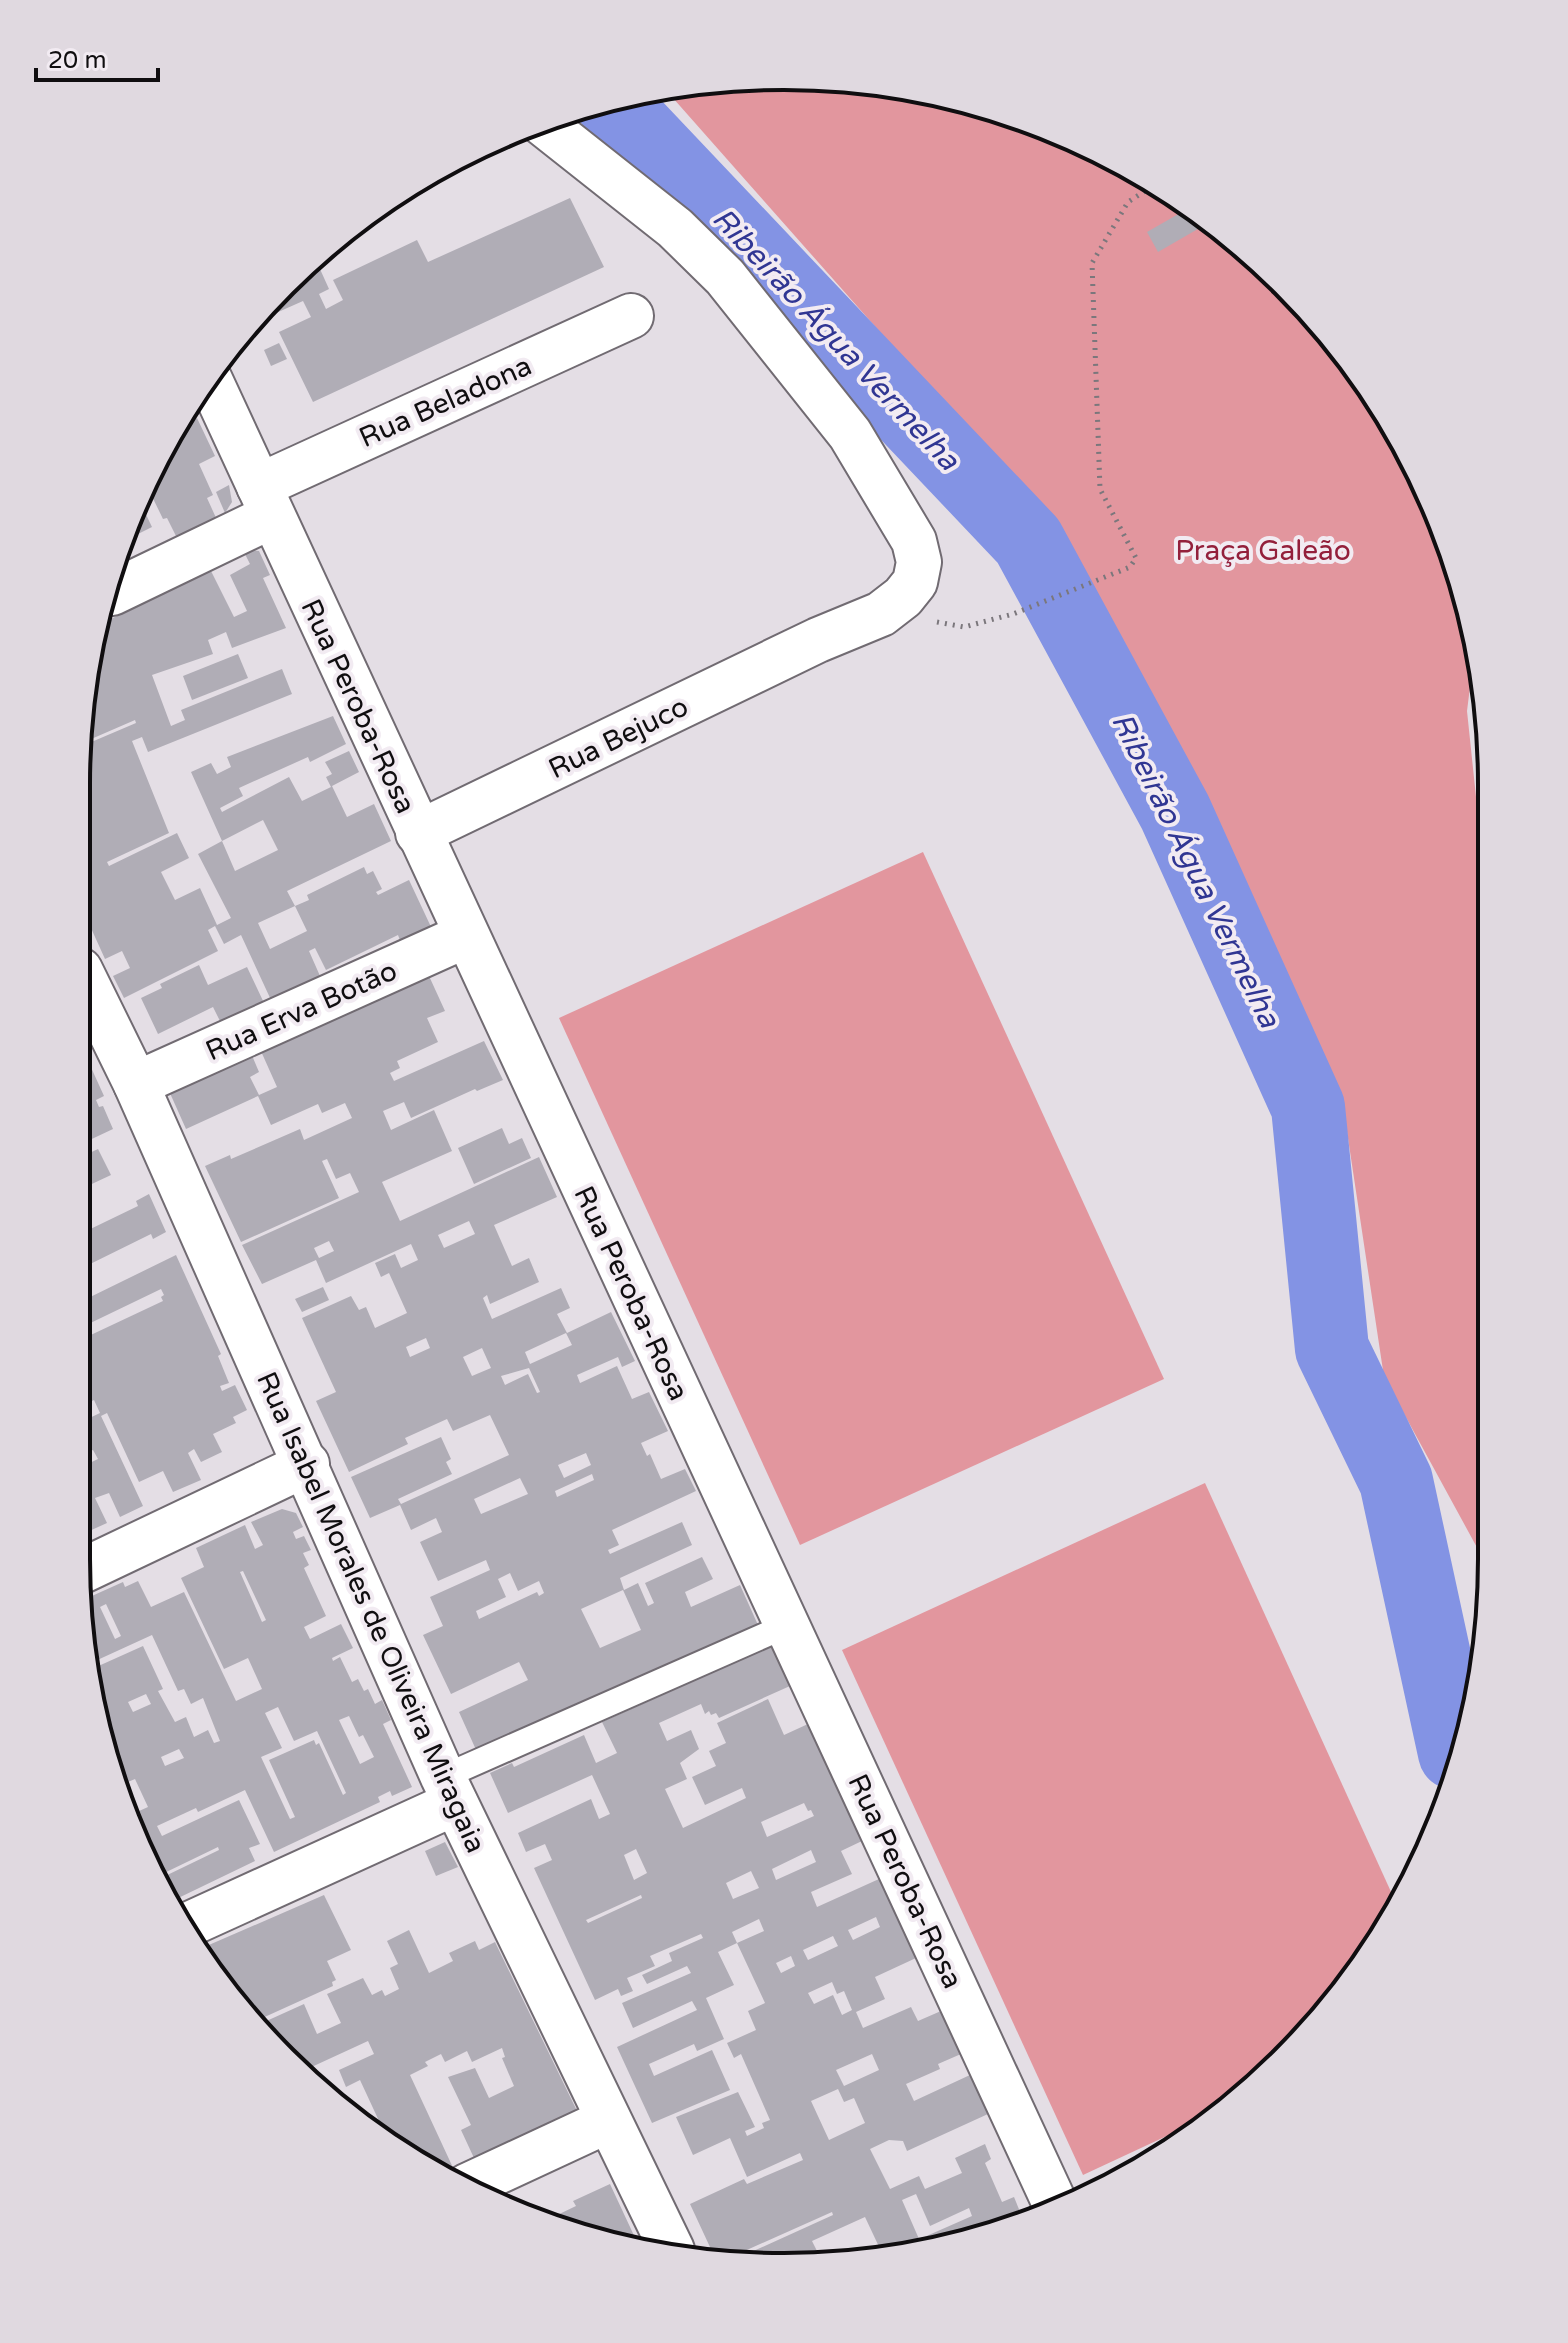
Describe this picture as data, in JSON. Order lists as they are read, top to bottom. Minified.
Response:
{"streets":{"street":["Rua Beladona","Rua Peroba-Rosa","Rua Bejuco","Rua Erva Botão","Rua Isabel Morales de Oliveira Miragaia"]},"crossings":[["Rua Beladona","Rua Peroba-Rosa"],["Rua Peroba-Rosa","Rua Bejuco"],["Rua Peroba-Rosa","Rua Erva Botão"],["Rua Erva Botão","Rua Isabel Morales de Oliveira Miragaia"]],"water":["Ribeirão Água Vermelha"],"parks":["Praça Galeão"],"scale_bar":"20 m"}
